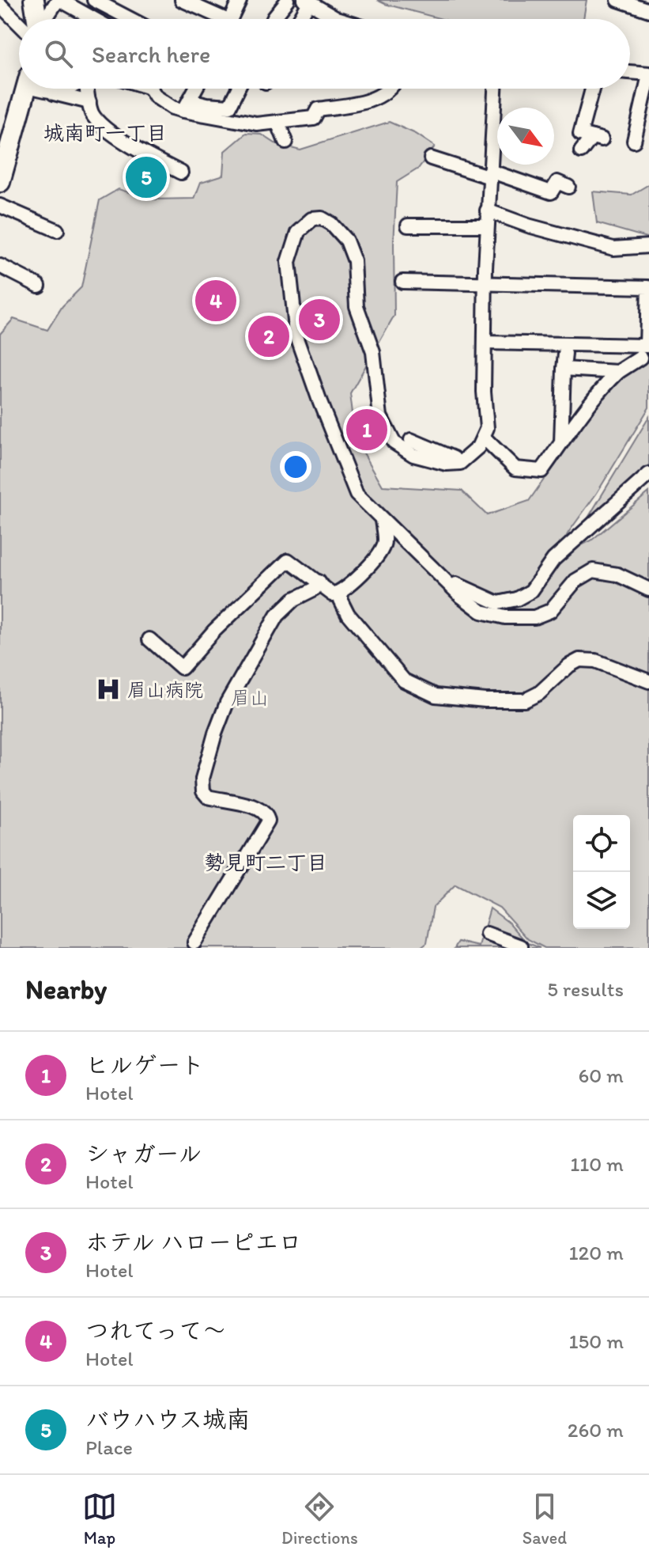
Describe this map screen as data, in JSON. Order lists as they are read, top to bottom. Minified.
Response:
{"districts":["城南町一丁目","勢見町二丁目"],"parks":["眉山"],"places":{"hospital":["眉山病院"]},"north":"bottom right","page":{"search":"Search here","pins":["5","4","3","2","1"],"heading":["Nearby","5 results"],"list":[{"mark":"1","name":"ヒルゲート","note":"Hotel","value":"60 m"},{"mark":"2","name":"シャガール","note":"Hotel","value":"110 m"},{"mark":"3","name":"ホテル ハローピエロ","note":"Hotel","value":"120 m"},{"mark":"4","name":"つれてって～","note":"Hotel","value":"150 m"},{"mark":"5","name":"バウハウス城南","note":"Place","value":"260 m"}],"nav":["Map","Directions","Saved"]}}
